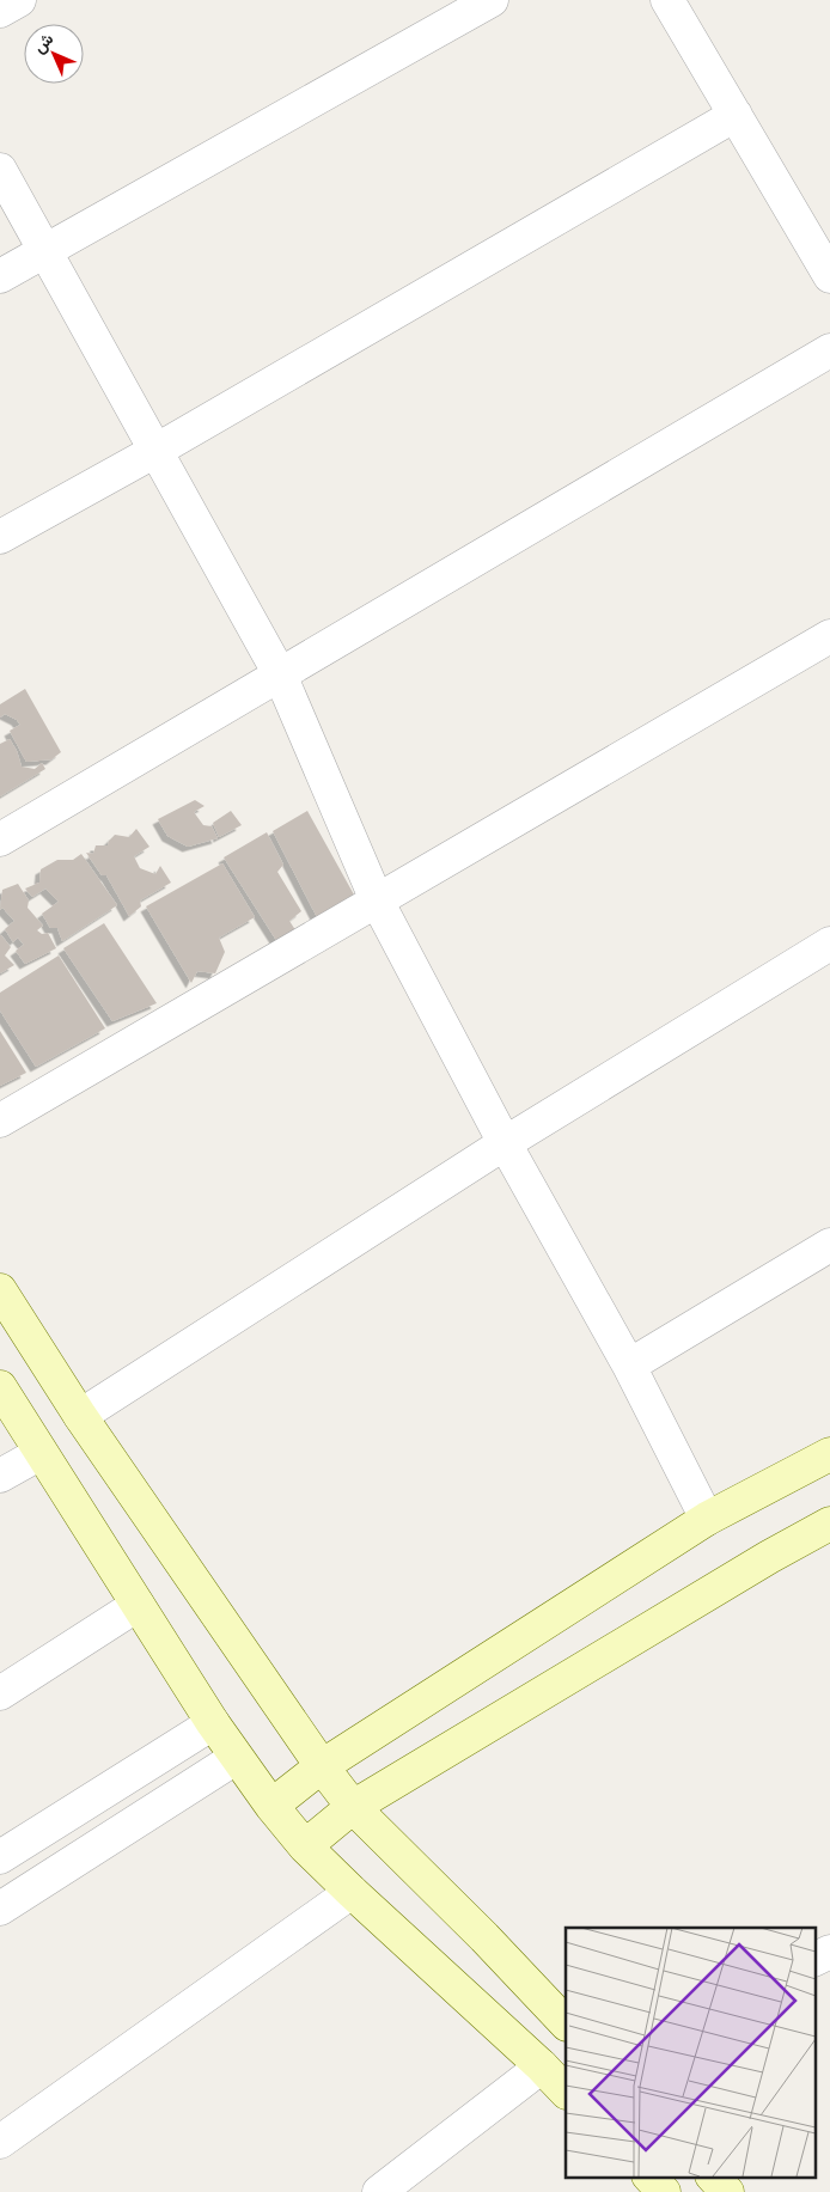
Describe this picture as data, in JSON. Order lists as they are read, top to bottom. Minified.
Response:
{"north":"top left"}
